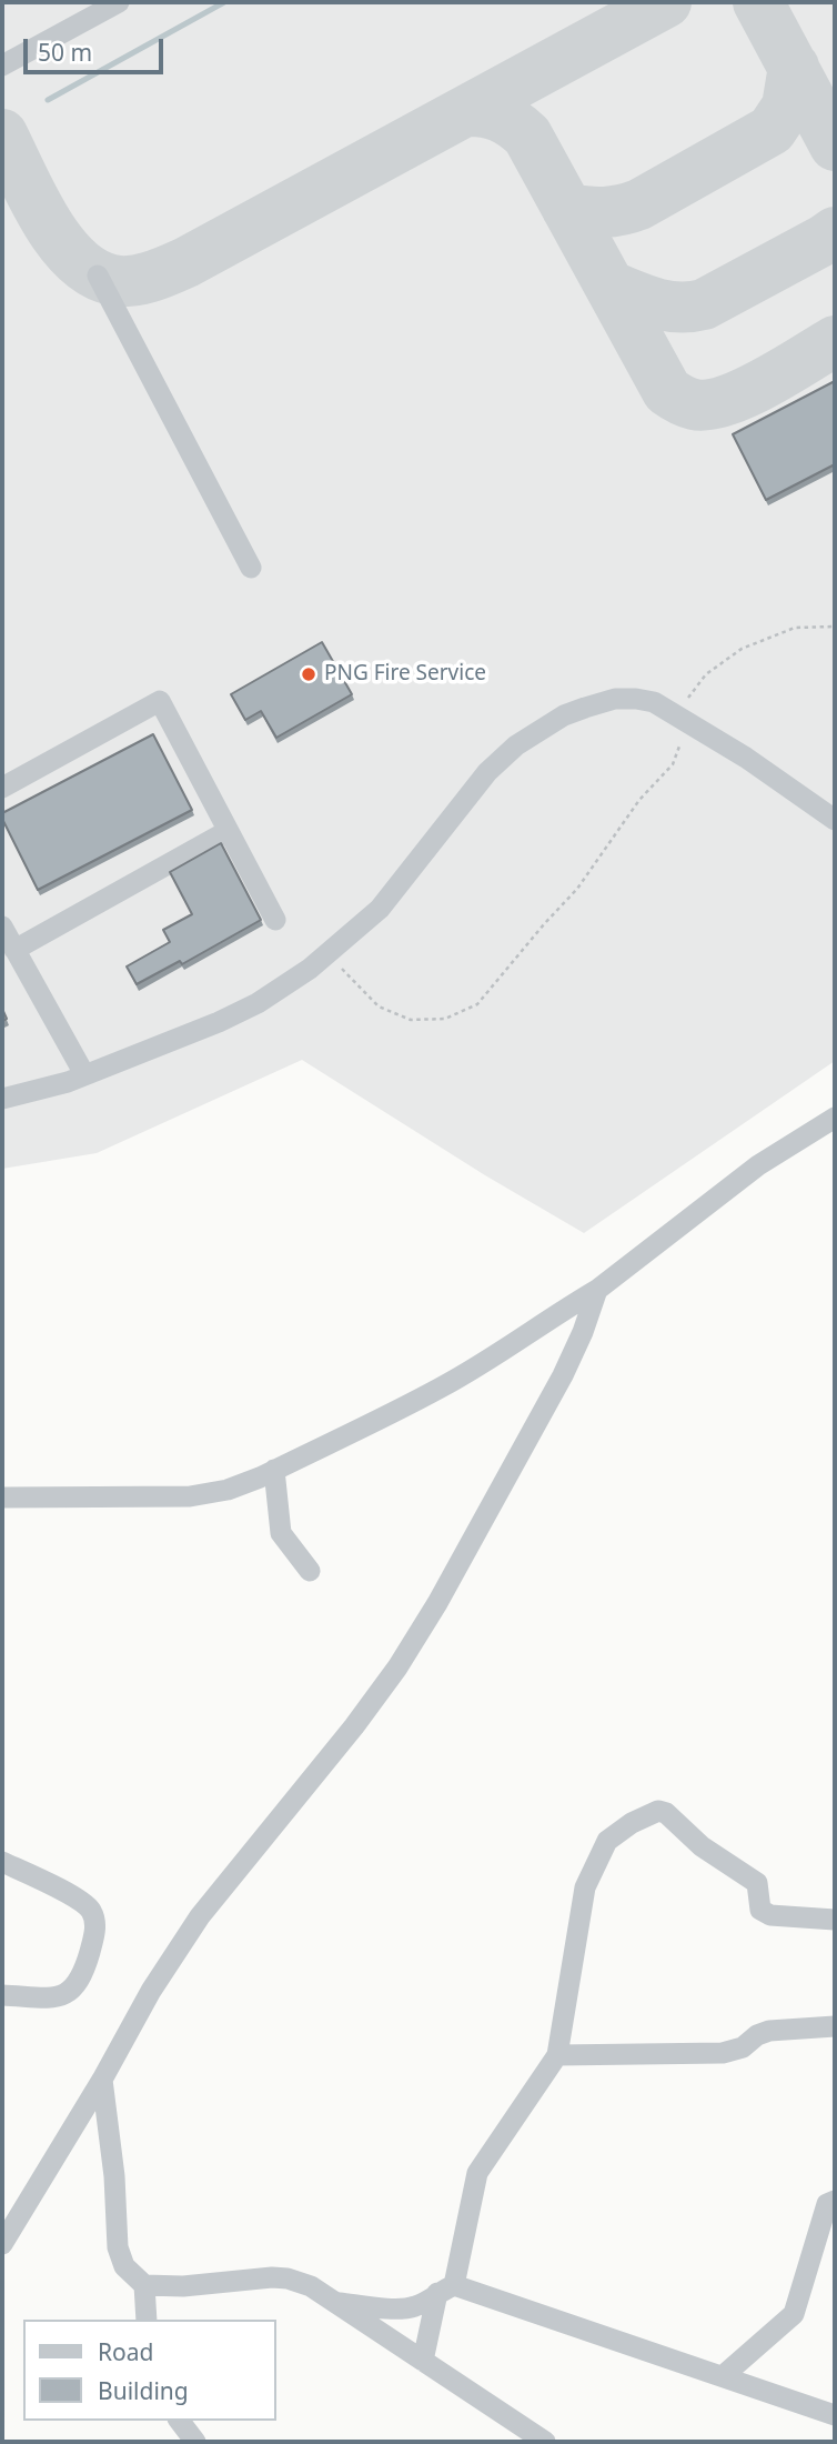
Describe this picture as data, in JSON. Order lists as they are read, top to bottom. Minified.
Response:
{"places":["PNG Fire Service"],"legend":["Road","Building"],"scale_bar":"50 m"}
